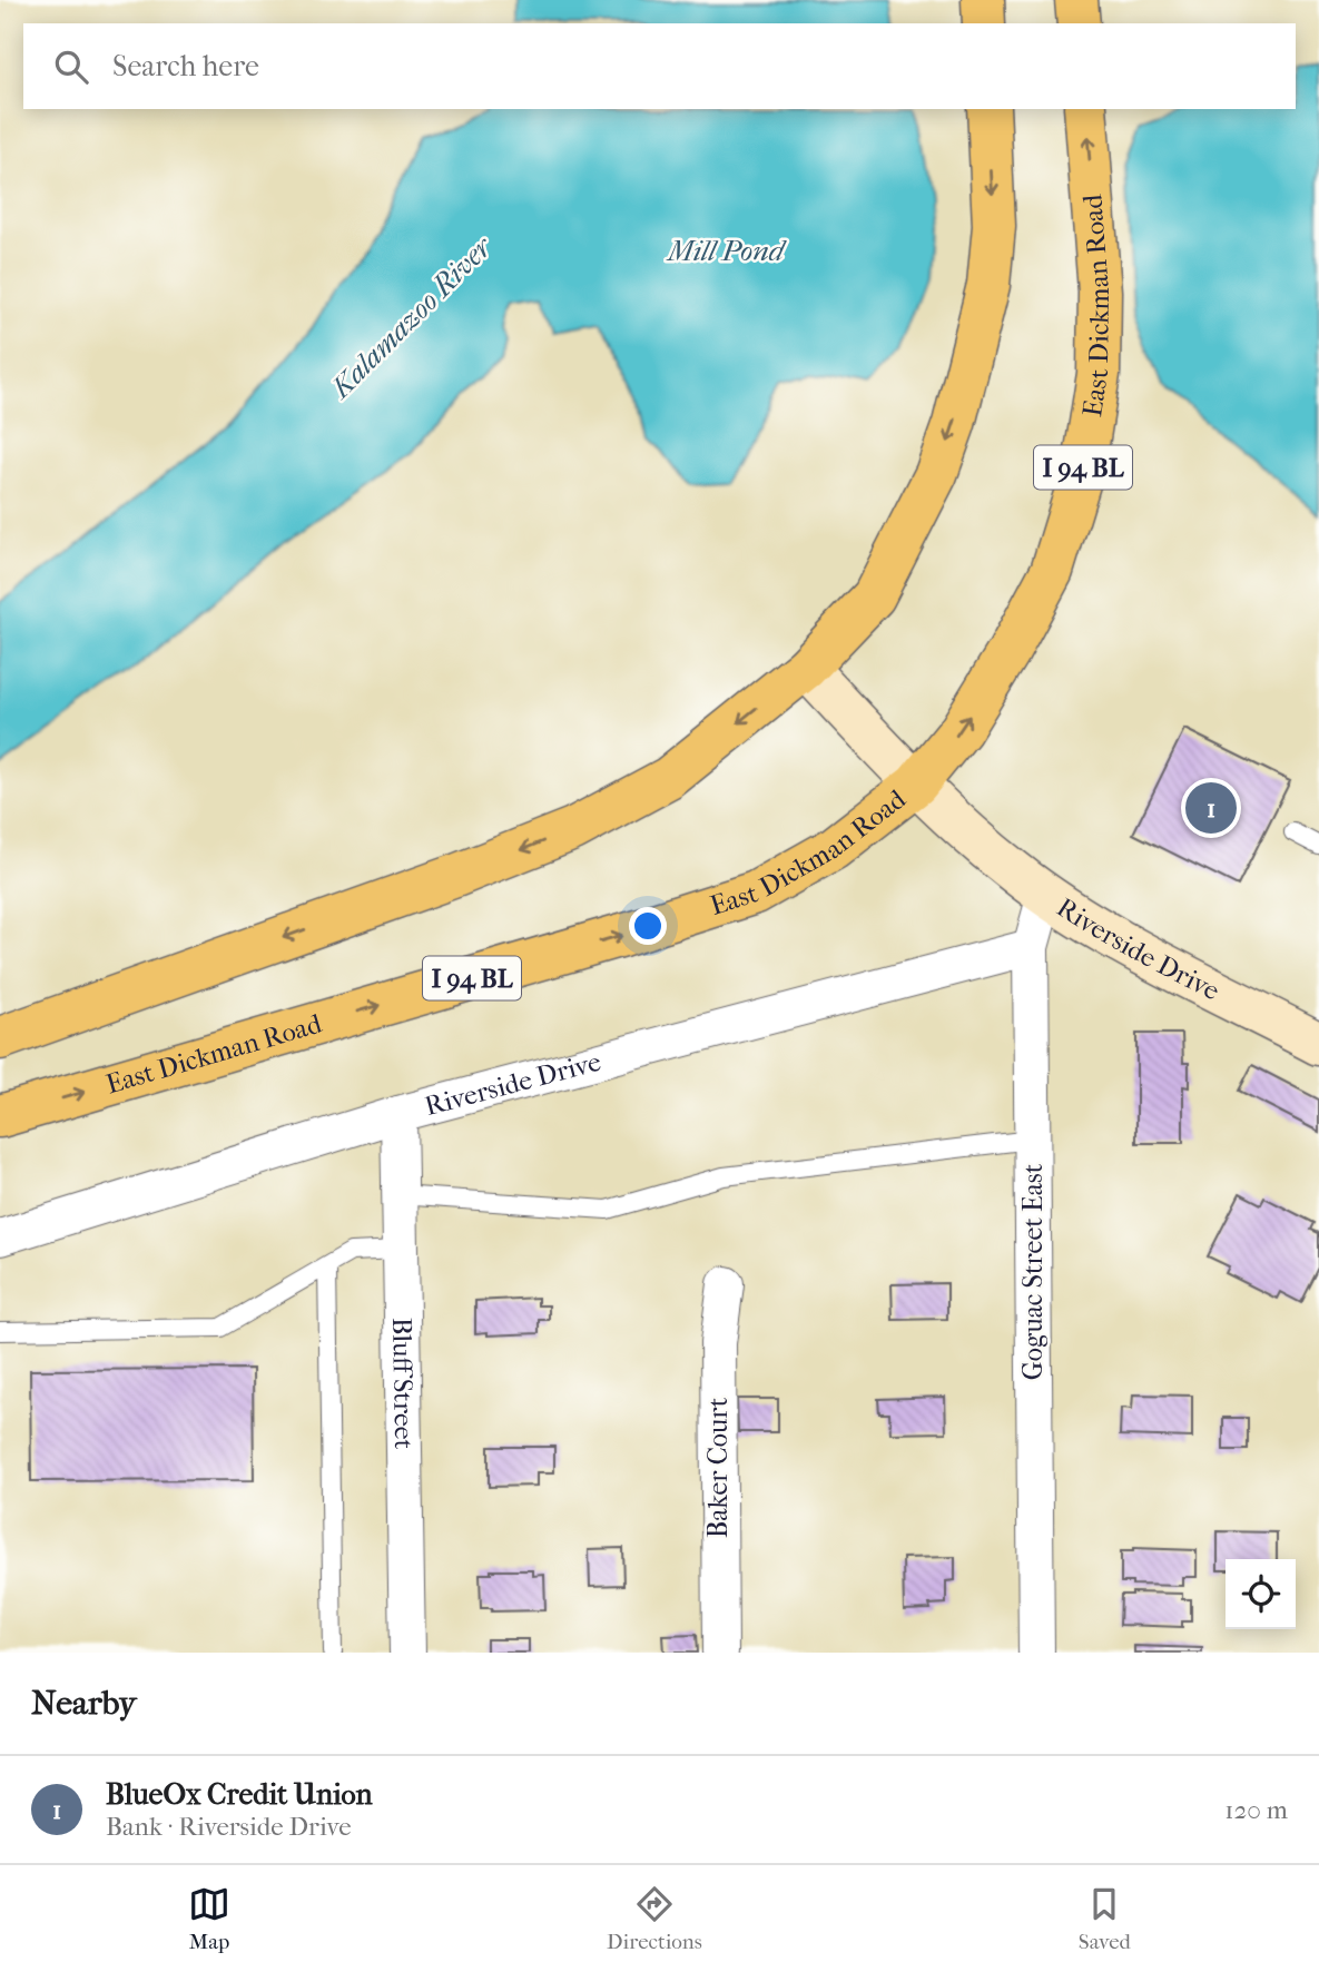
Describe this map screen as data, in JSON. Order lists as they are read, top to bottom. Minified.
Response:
{"streets":{"main road":["East Dickman Road","I 94 BL"],"street":["Riverside Drive","Goguac Street East","Bluff Street","Baker Court"]},"crossings":[["East Dickman Road","Riverside Drive"],["Riverside Drive","Goguac Street East"],["Riverside Drive","Bluff Street"]],"water":["Mill Pond","Kalamazoo River"],"page":{"search":"Search here","pins":"1","heading":"Nearby","list":[{"mark":"1","name":"BlueOx Credit Union","note":"Bank · Riverside Drive","value":"120 m"}],"nav":["Map","Directions","Saved"]}}
